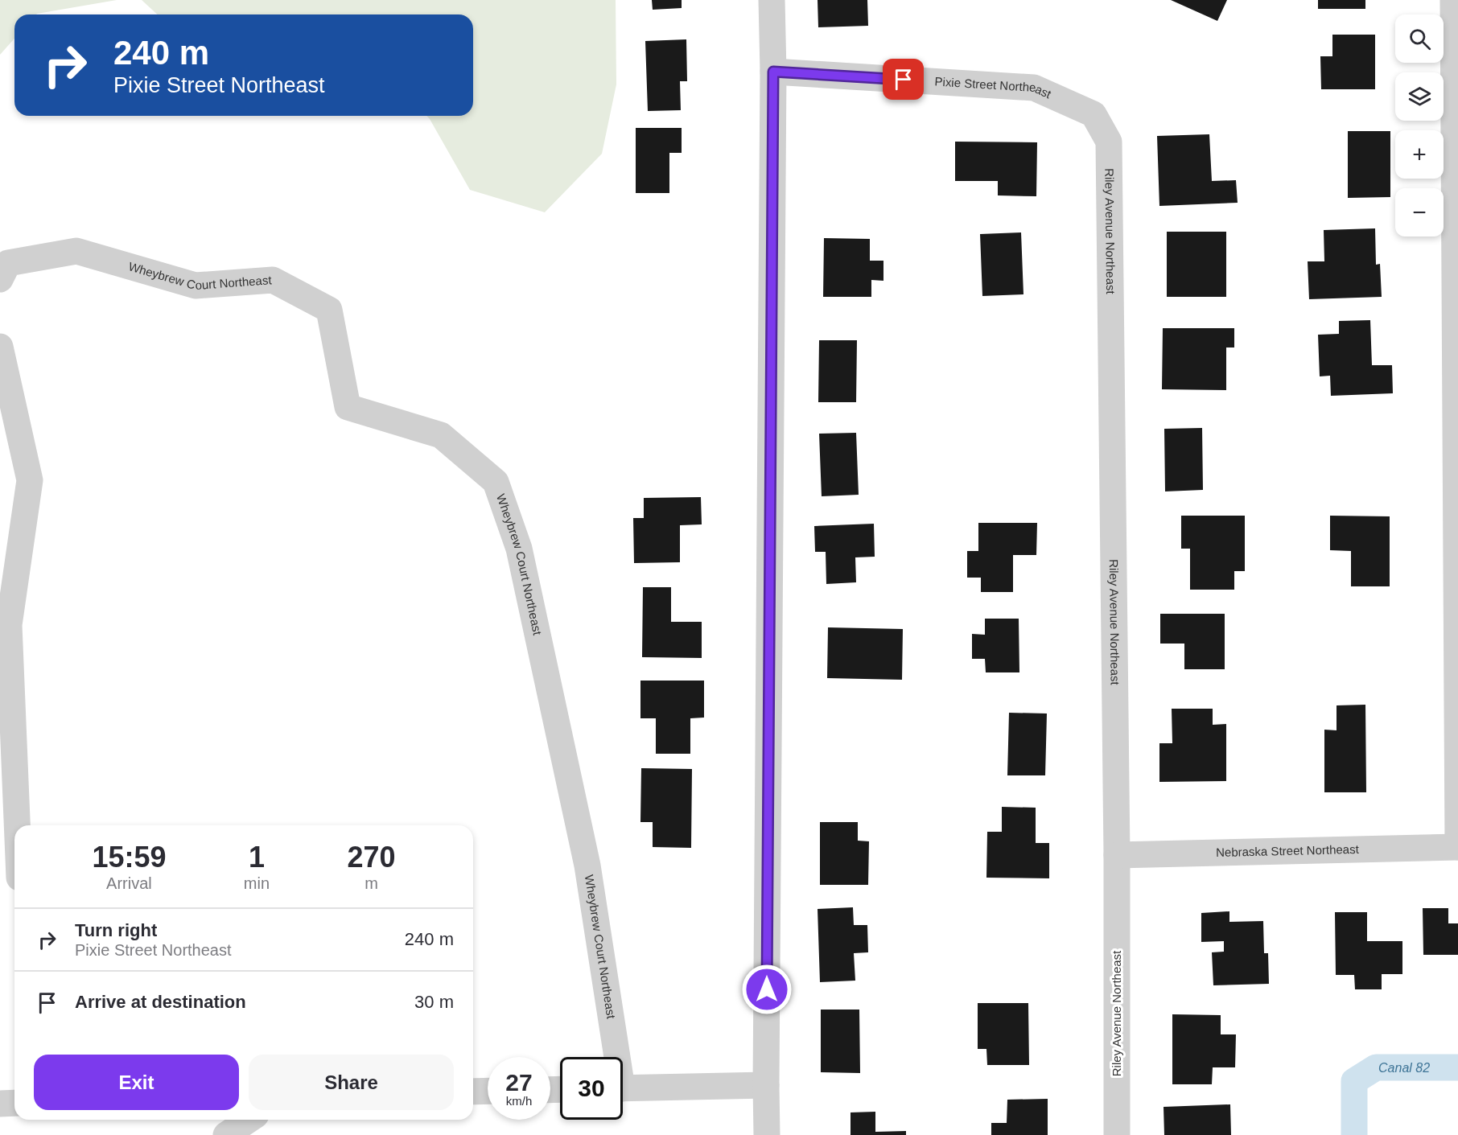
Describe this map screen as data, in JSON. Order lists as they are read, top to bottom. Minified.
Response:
{"streets":{"street":["Pixie Street Northeast","Riley Avenue Northeast","Wheybrew Court Northeast","Nebraska Street Northeast"]},"crossings":[["Pixie Street Northeast","Riley Avenue Northeast"],["Riley Avenue Northeast","Nebraska Street Northeast"]],"water":["Canal 82"],"page":{"map_buttons":["+","−"],"turn":["240 m","Pixie Street Northeast"],"eta":["15:59","Arrival","1","min","270","m"],"list":[{"name":"Turn right","note":"Pixie Street Northeast","value":"240 m"},{"name":"Arrive at destination","value":"30 m"}],"buttons":["Exit","Share"],"speed":"27 km/h","limit":"30"}}
